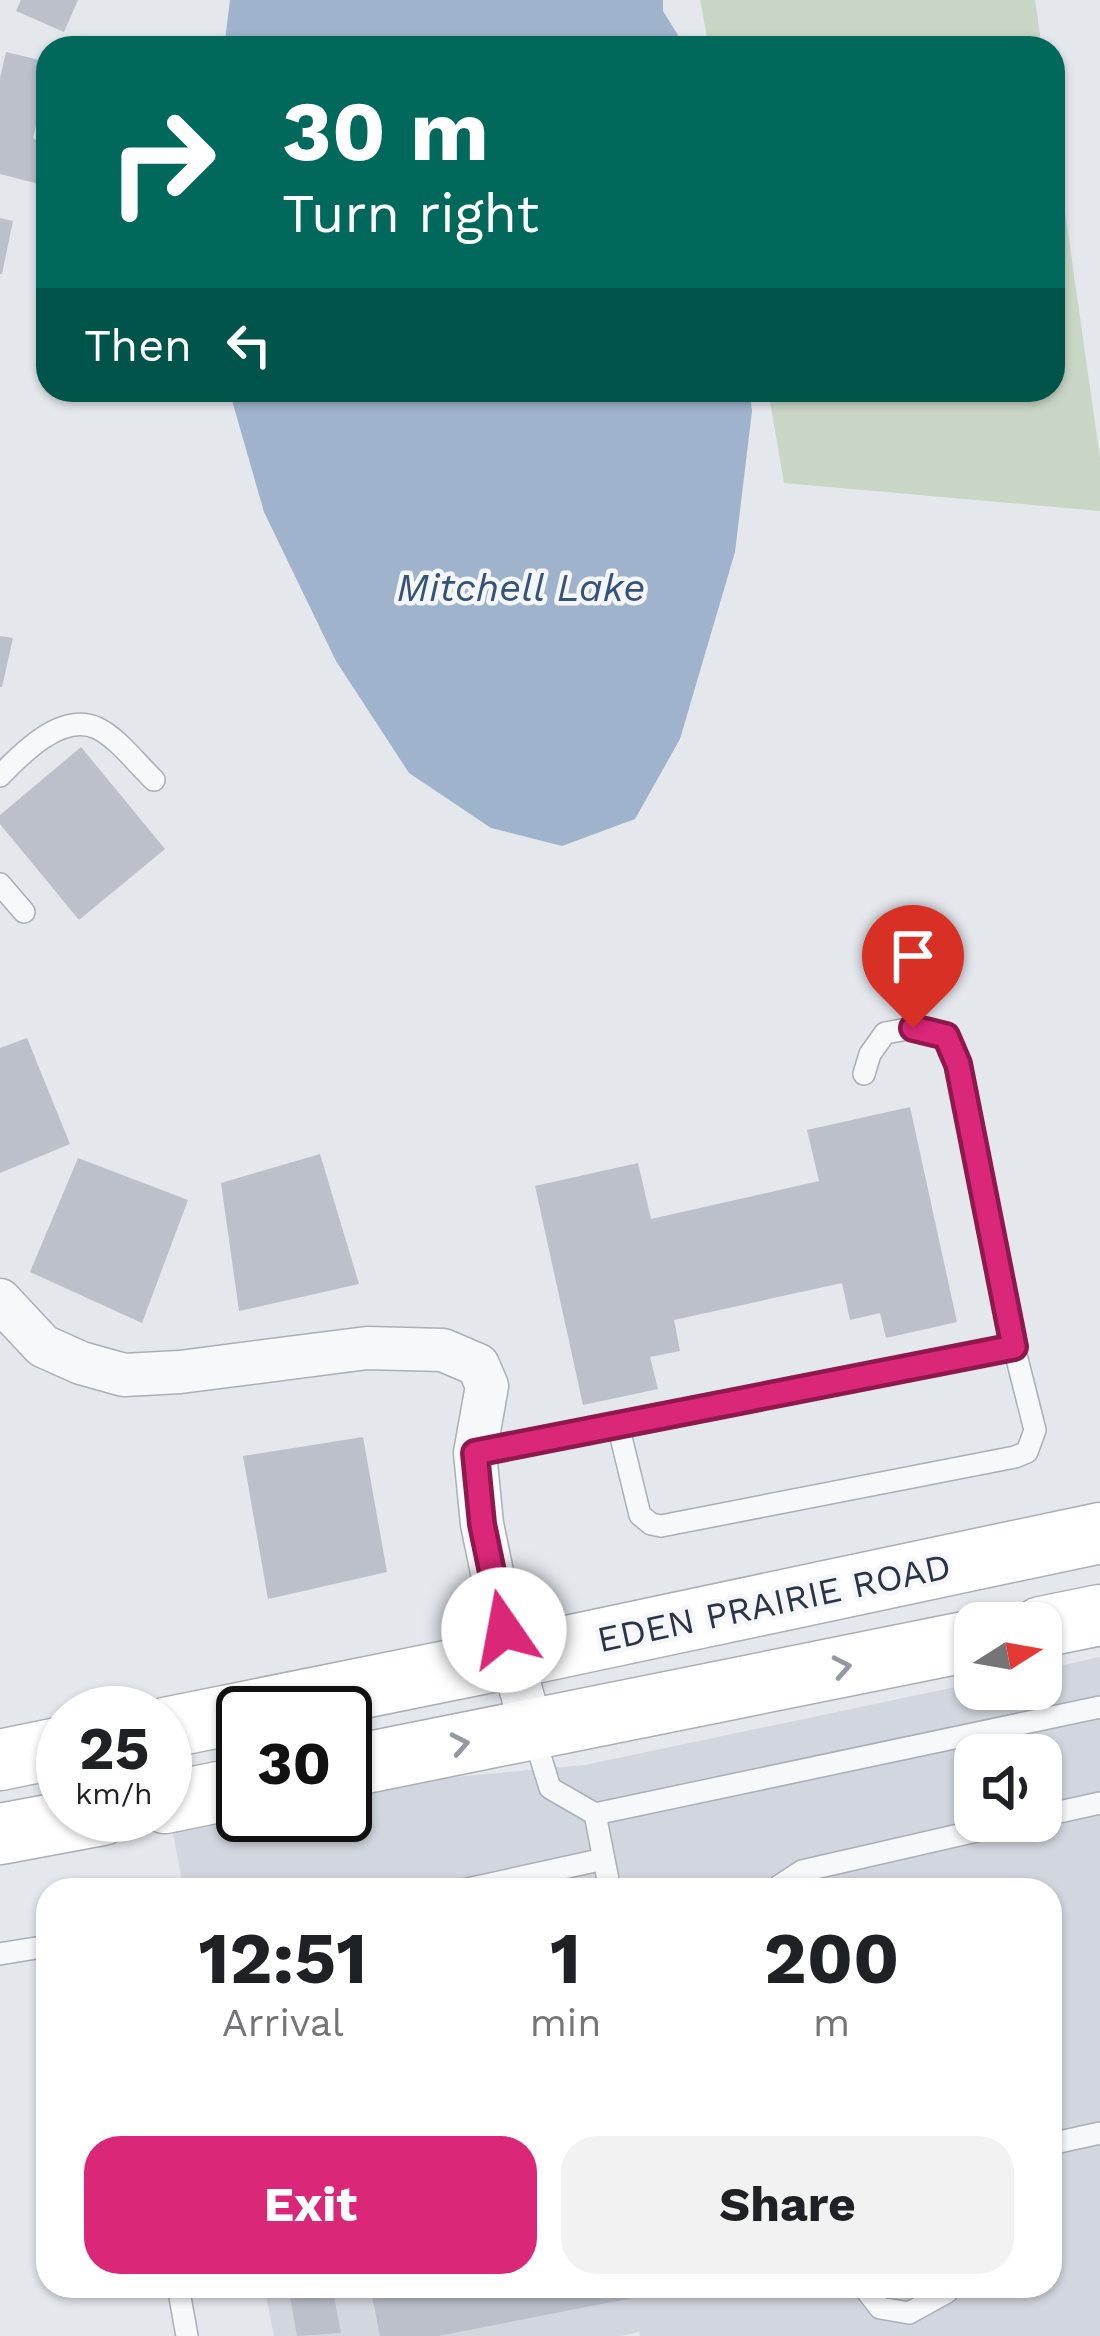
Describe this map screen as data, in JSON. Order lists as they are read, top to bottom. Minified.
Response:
{"streets":{"main road":["EDEN PRAIRIE ROAD"]},"water":["Mitchell Lake"],"north":"right","page":{"turn":["30 m","Turn right"],"then":"Then","speed":"25 km/h","limit":"30","eta":["12:51","Arrival","1","min","200","m"],"buttons":["Exit","Share"]}}
